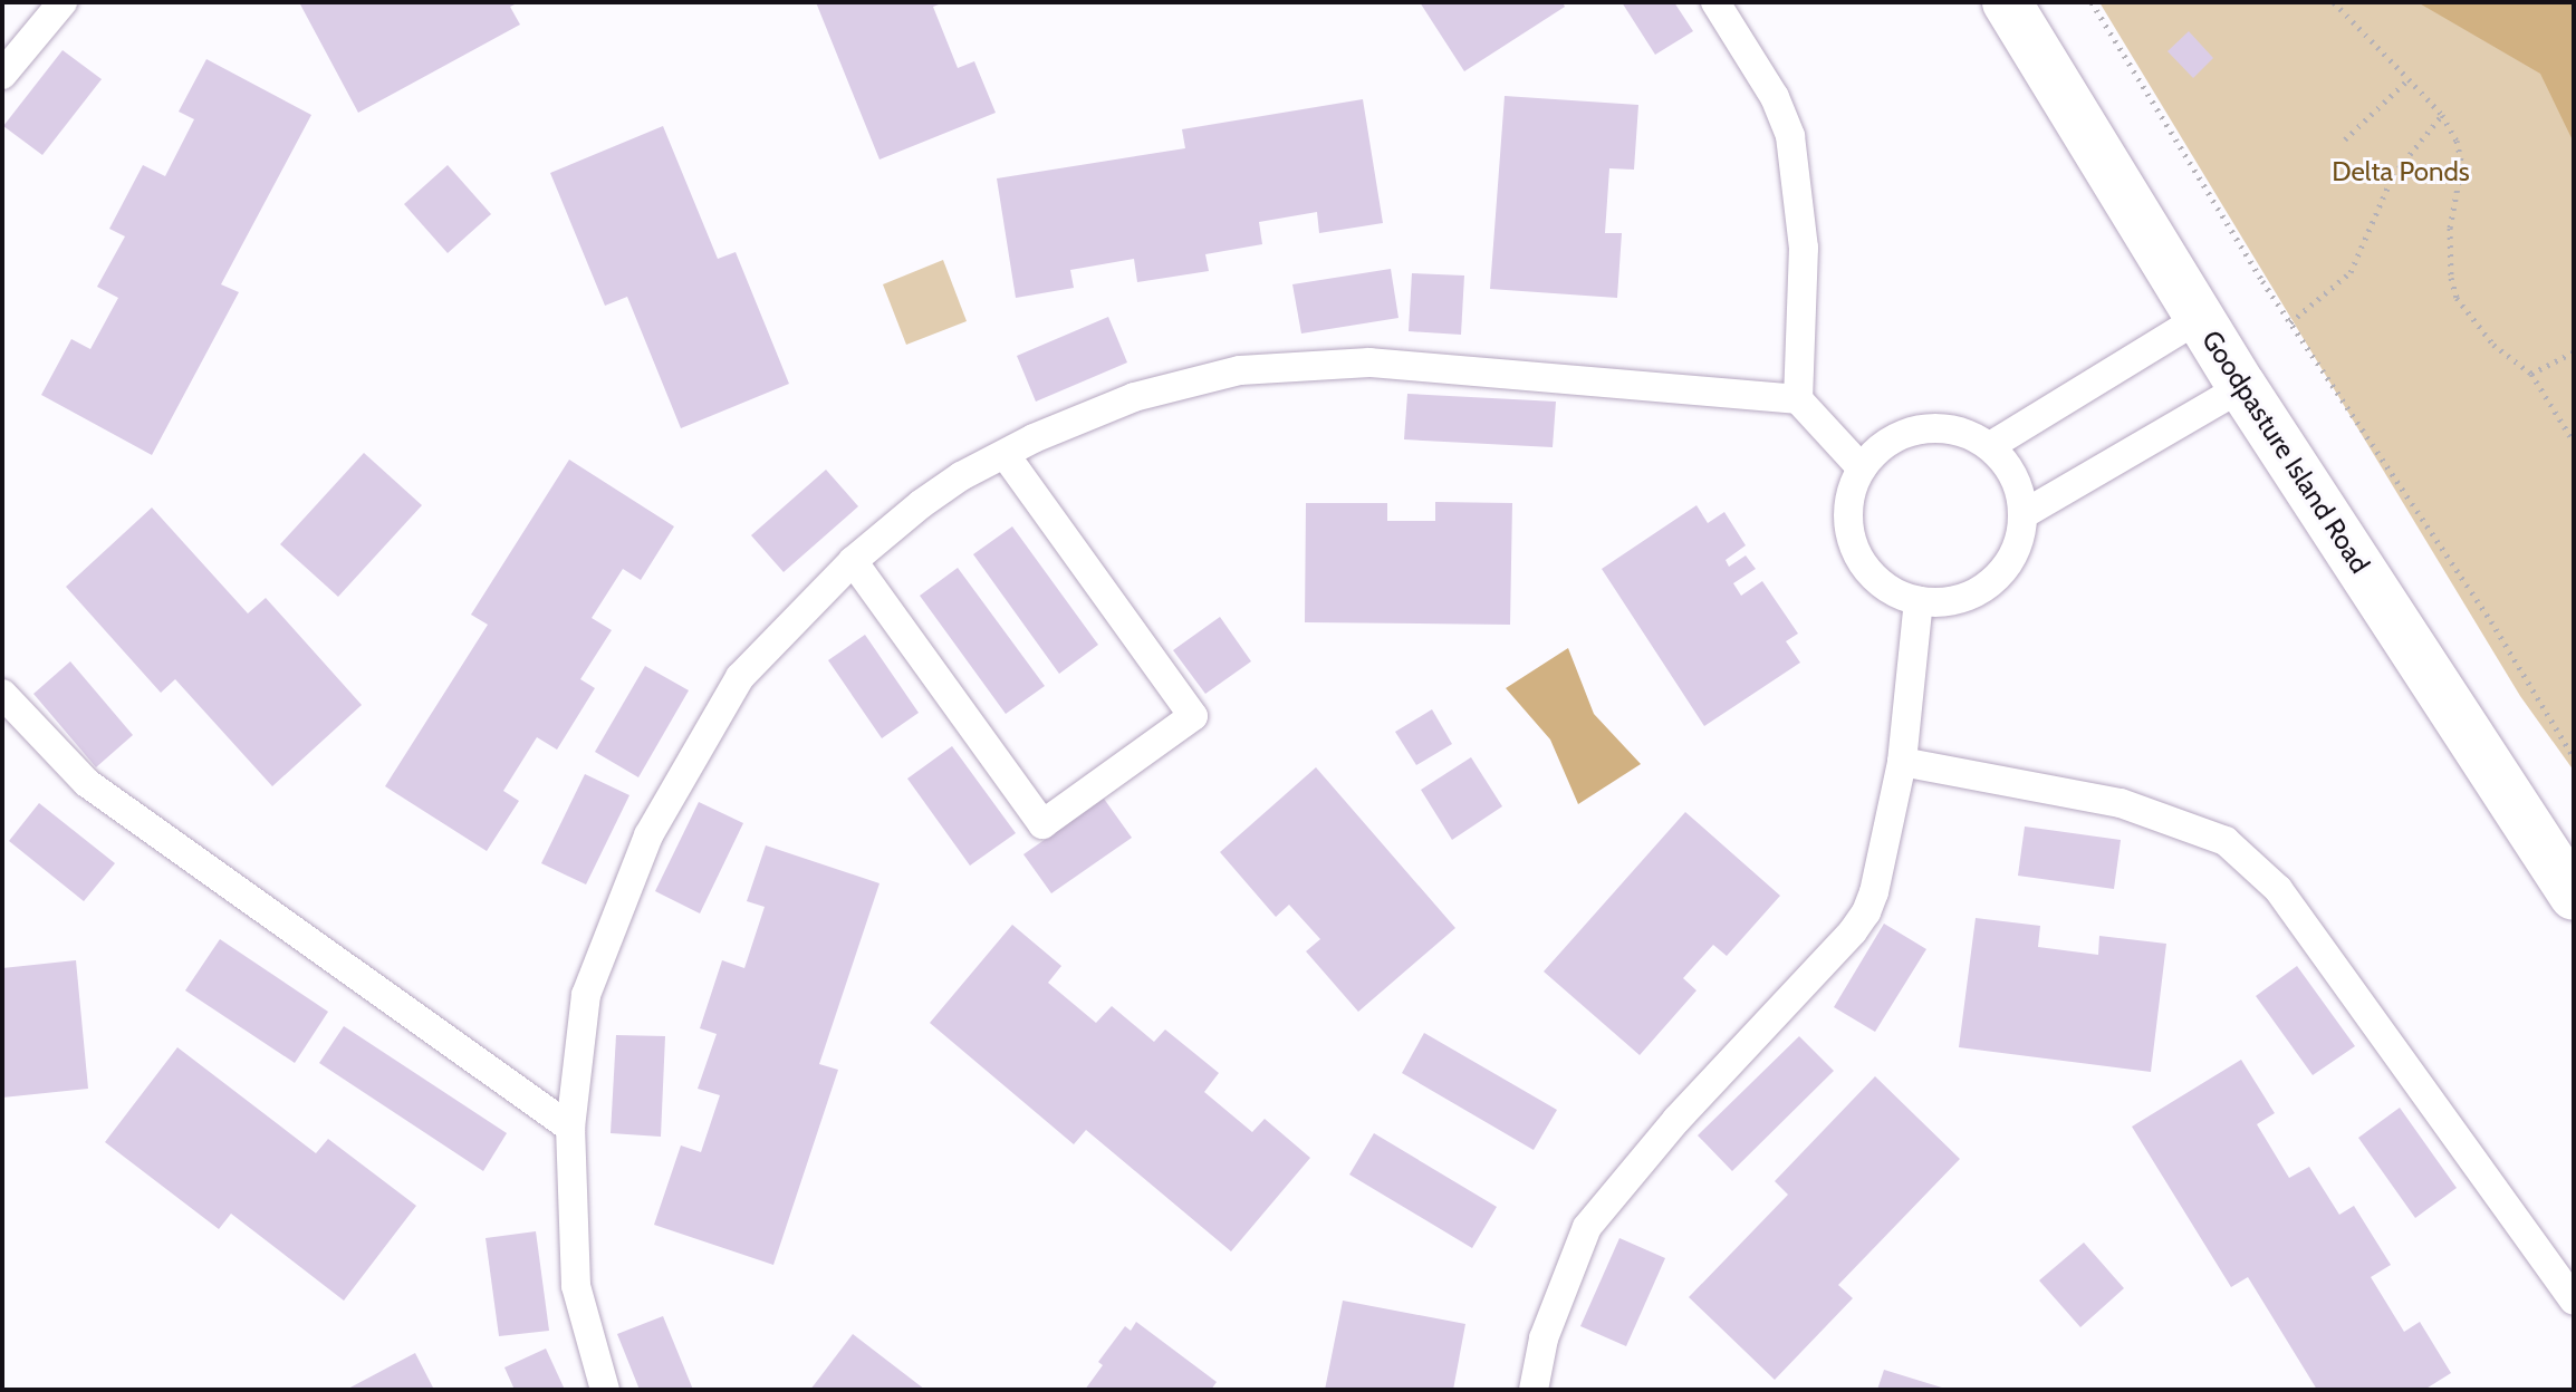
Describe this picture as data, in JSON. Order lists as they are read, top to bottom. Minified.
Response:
{"streets":{"main road":["Goodpasture Island Road"]},"parks":["Delta Ponds"]}
